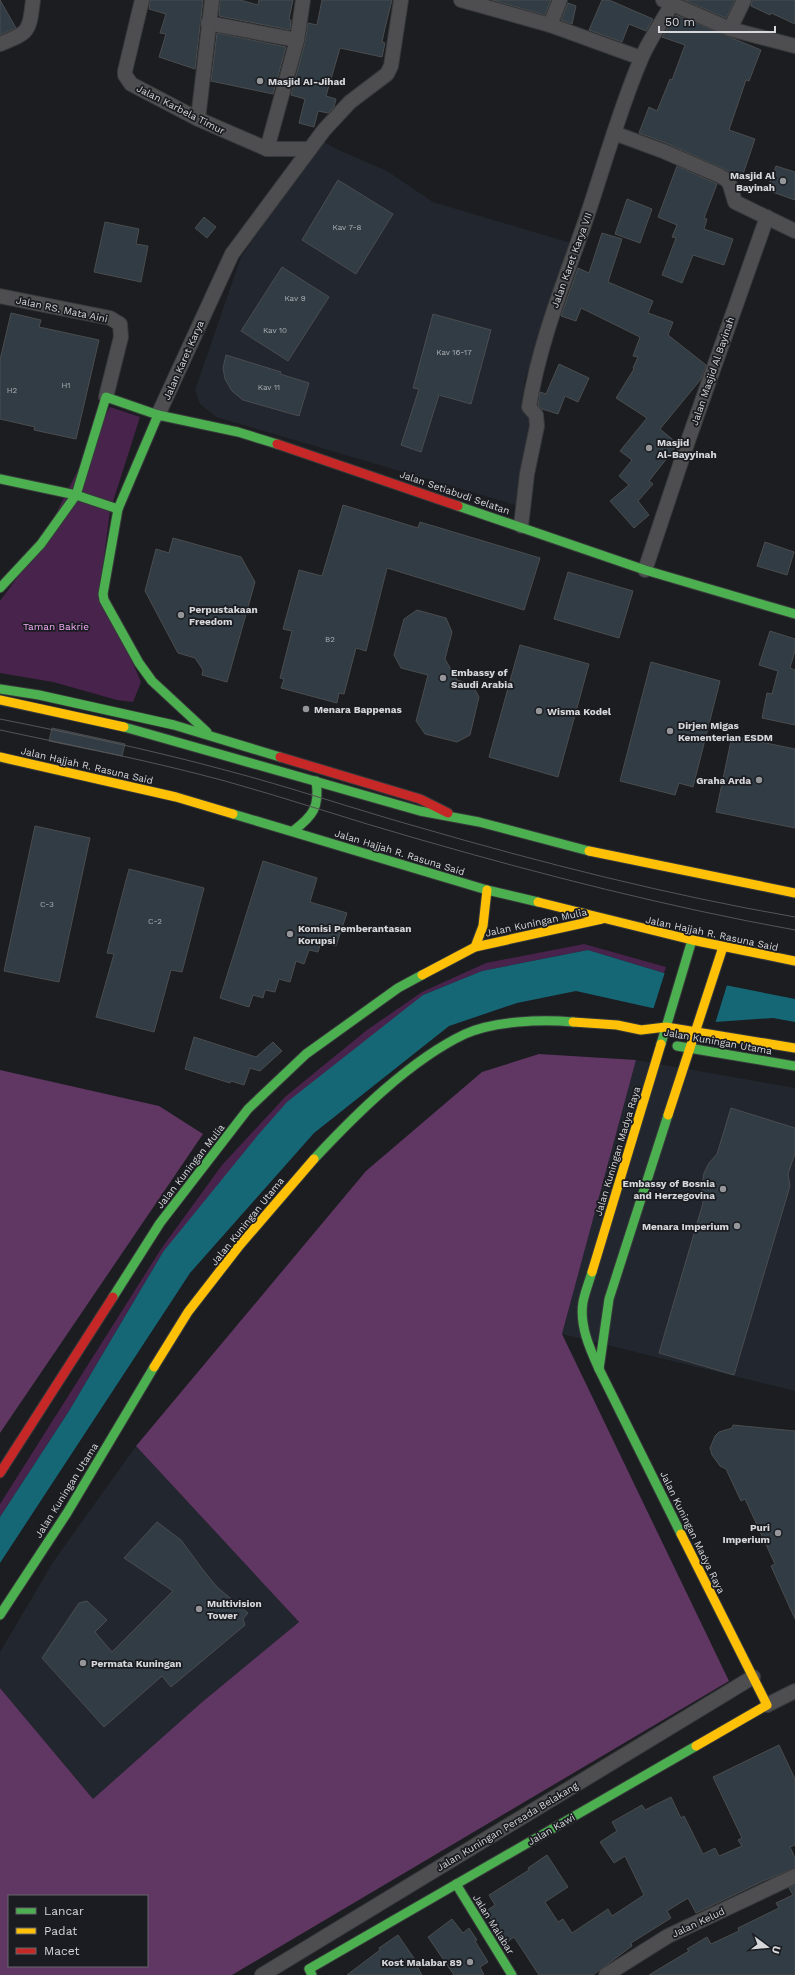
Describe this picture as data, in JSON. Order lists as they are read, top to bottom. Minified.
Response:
{"streets":{"street":["Jalan Karbela Timur","Jalan Karet Karya VII","Jalan RS. Mata Aini","Jalan Karet Karya","Jalan Masjid Al Bayinah","Jalan Setiabudi Selatan","Jalan Hajjah R. Rasuna Said","Jalan Kuningan Mulia","Jalan Kuningan Utama","Jalan Kuningan Madya Raya","Jalan Kuningan Persada Belakang","Jalan Kawi","Jalan Kelud","Jalan Malabar"]},"crossings":[["Jalan Karbela Timur","Jalan Karet Karya"],["Jalan Karet Karya VII","Jalan Setiabudi Selatan"],["Jalan RS. Mata Aini","Jalan Setiabudi Selatan"],["Jalan Karet Karya","Jalan Setiabudi Selatan"],["Jalan Masjid Al Bayinah","Jalan Setiabudi Selatan"],["Jalan Hajjah R. Rasuna Said","Jalan Kuningan Mulia"],["Jalan Hajjah R. Rasuna Said","Jalan Kuningan Madya Raya"],["Jalan Kuningan Utama","Jalan Kuningan Madya Raya"],["Jalan Kuningan Madya Raya","Jalan Kuningan Persada Belakang"],["Jalan Kuningan Madya Raya","Jalan Kawi"],["Jalan Kawi","Jalan Malabar"]],"parks":["Taman Bakrie"],"places":["Masjid AI-Jihad","Masjid Al Bayinah","Masjid Al-Bayyinah","Perpustakaan Freedom","Embassy of Saudi Arabia","Menara Bappenas","Wisma Kodel","Dirjen Migas Kementerian ESDM","Graha Arda","Komisi Pemberantasan Korupsi","Embassy of Bosnia and Herzegovina","Menara Imperium","Puri Imperium","Multivision Tower","Permata Kuningan","Kost Malabar 89"],"house_numbers":["Kav 7-8","Kav 9","Kav 10","Kav 16-17","H1","Kav 11","H2","B2","C-3","C-2"],"legend":["Lancar","Padat","Macet"],"scale_bar":"50 m","north":"right"}
